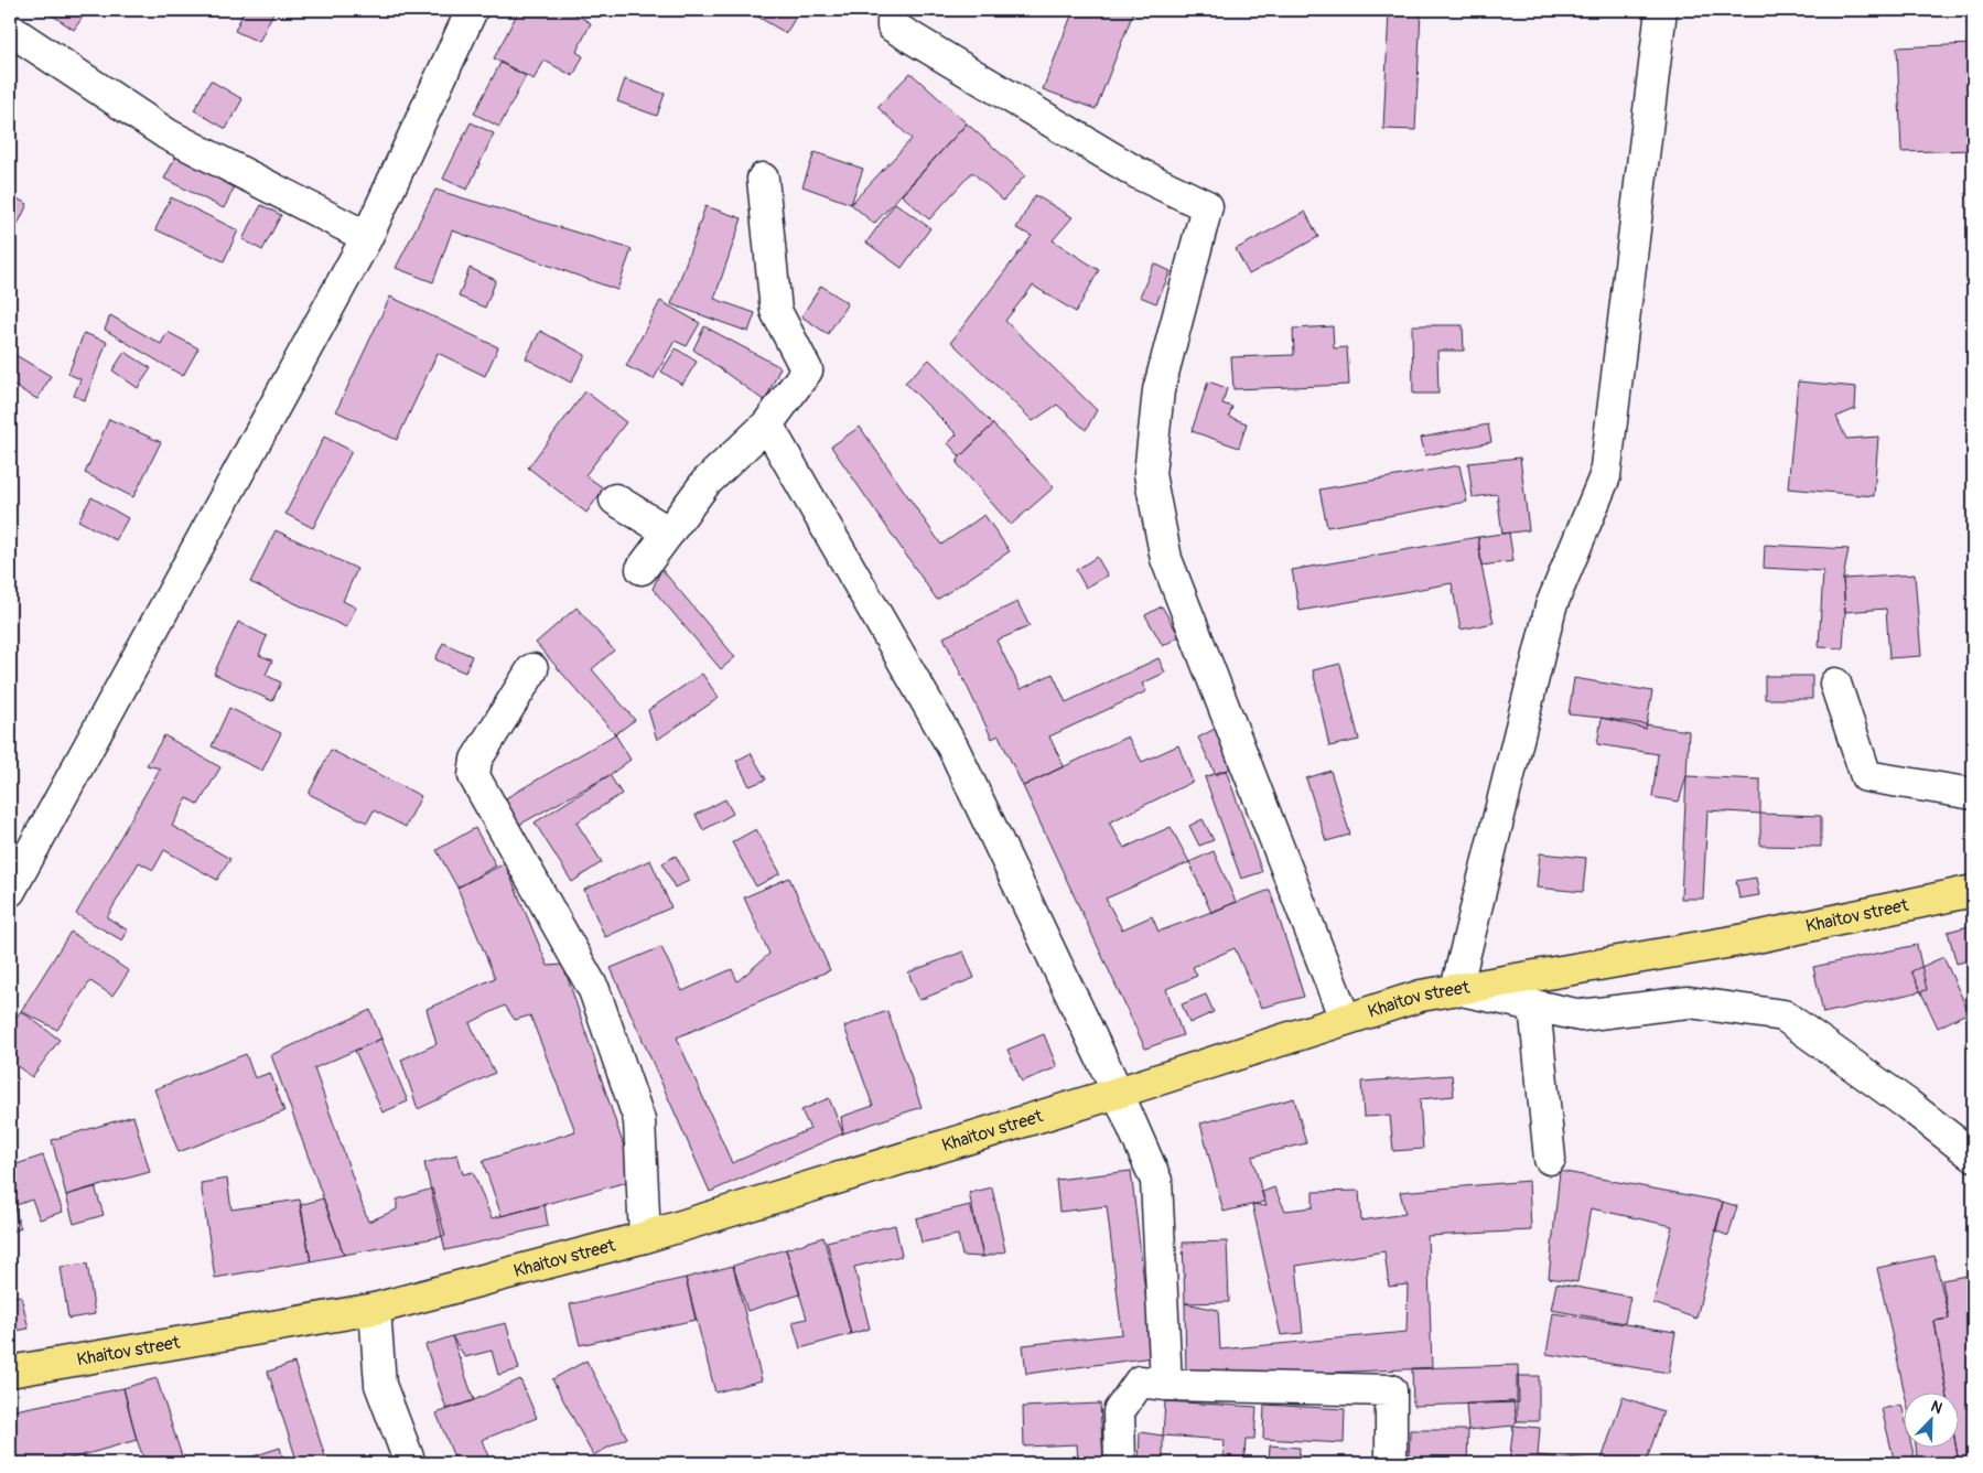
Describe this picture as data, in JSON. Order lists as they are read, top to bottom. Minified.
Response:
{"streets":{"main road":["Khaitov street"]},"north":"top right"}
